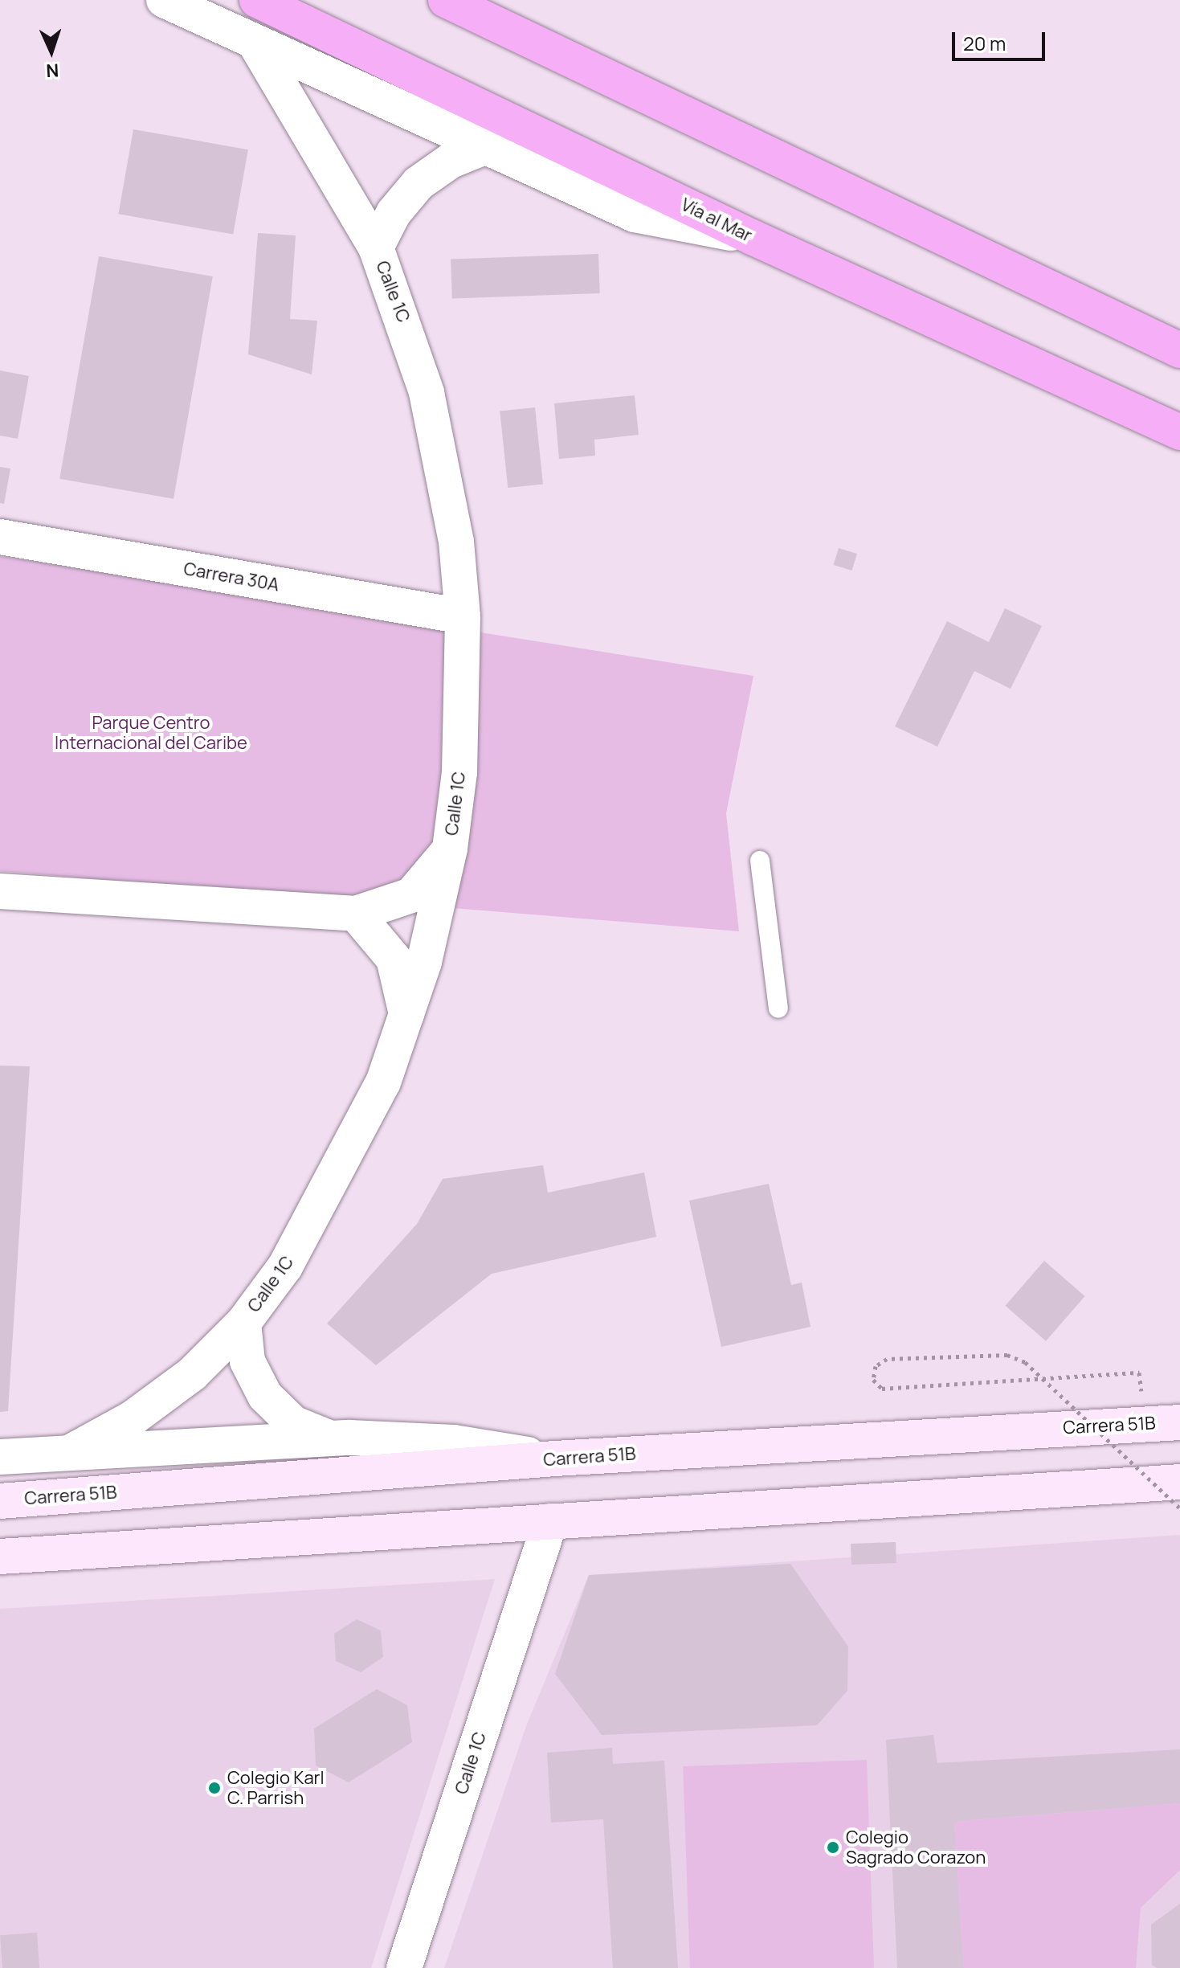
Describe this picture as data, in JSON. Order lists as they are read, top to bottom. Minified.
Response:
{"streets":{"highway":["Vía al Mar"],"main road":["Carrera 51B"],"street":["Calle 1C","Carrera 30A"]},"crossings":[["Calle 1C","Carrera 30A"]],"parks":["Parque Centro Internacional del Caribe"],"places":["Colegio Karl C. Parrish","Colegio Sagrado Corazon"],"scale_bar":"20 m","north":"bottom"}
